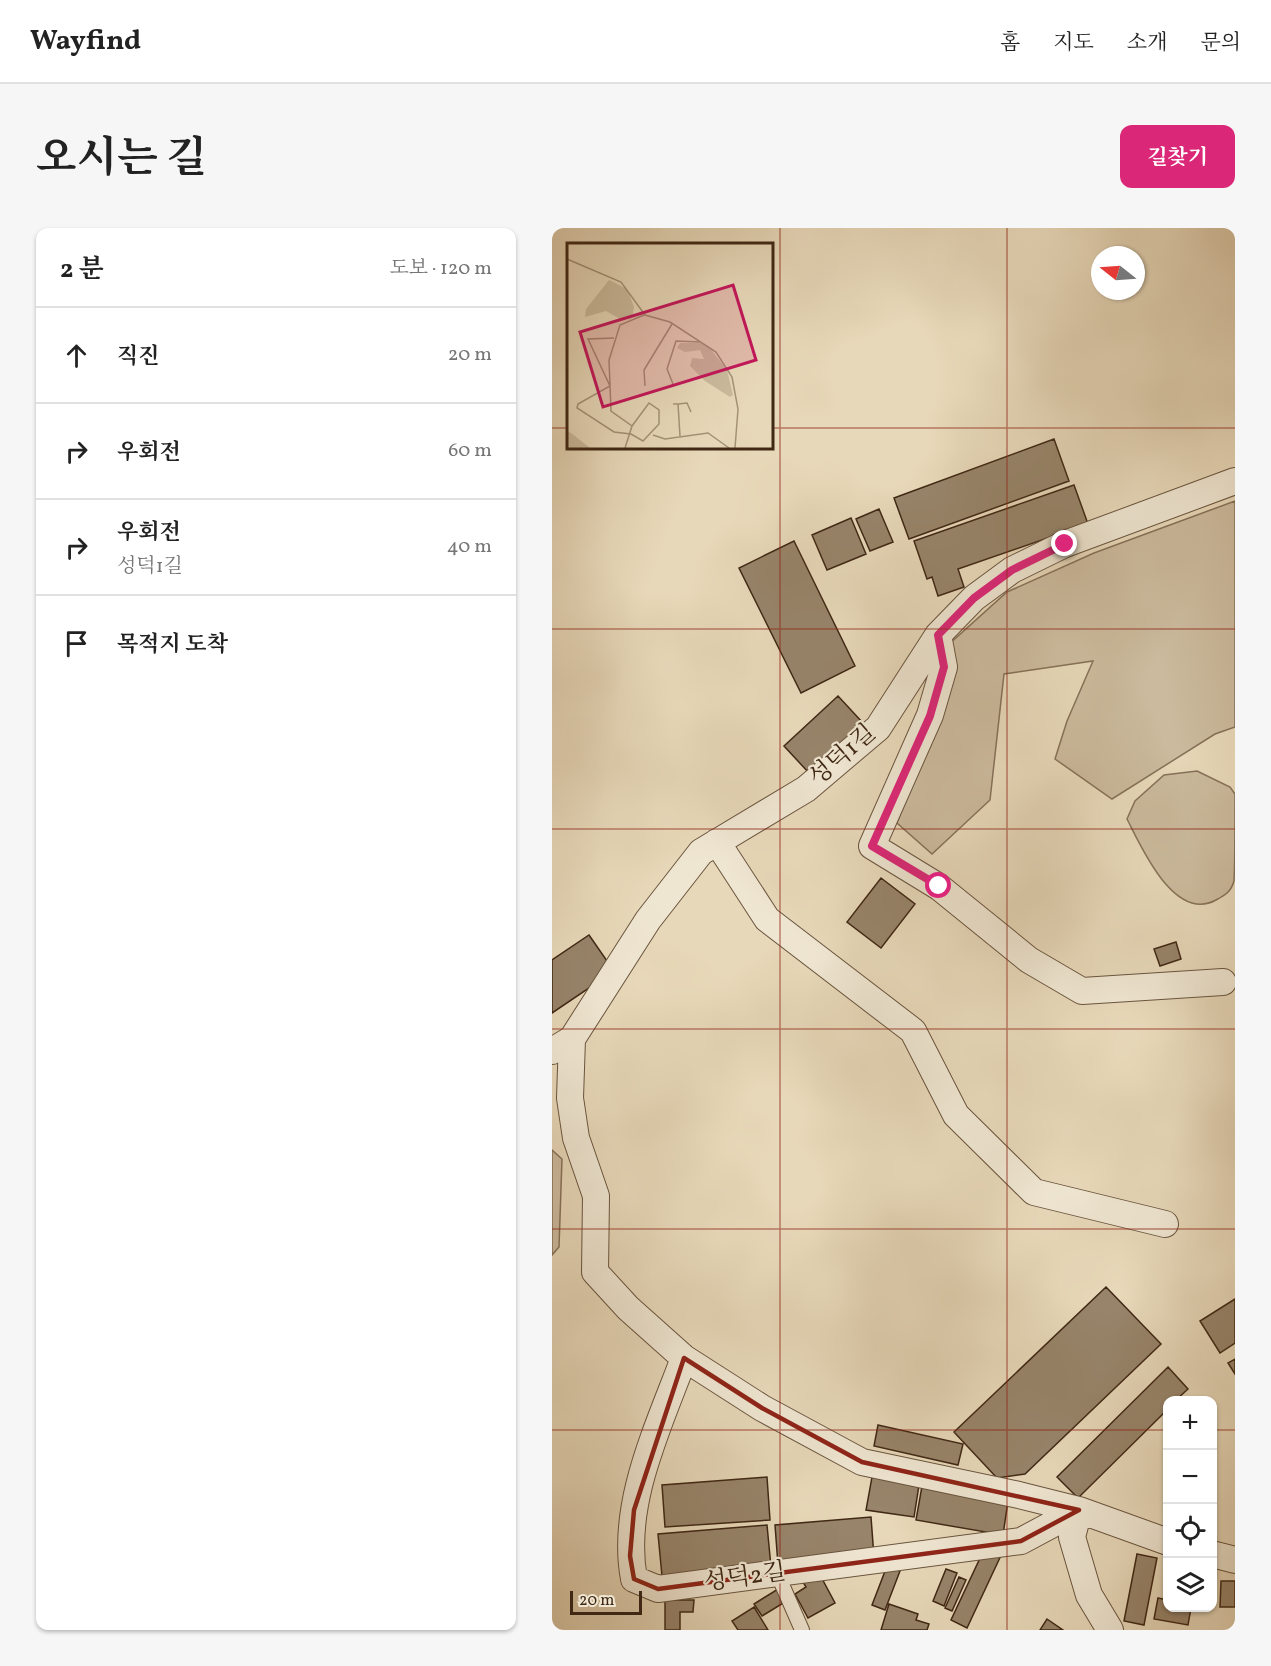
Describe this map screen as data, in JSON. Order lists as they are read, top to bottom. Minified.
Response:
{"streets":{"street":["성덕1길","성덕2길"]},"scale_bar":"20 m","north":"left","page":{"header":"Wayfind","nav":["홈","지도","소개","문의"],"title":"오시는 길","buttons":"길찾기","heading":["2 분","도보 · 120 m"],"list":[["직진","20 m"],["우회전","60 m"],["우회전","성덕1길","40 m"],"목적지 도착"],"map_buttons":["+","−"],"scale":"20 m"}}
